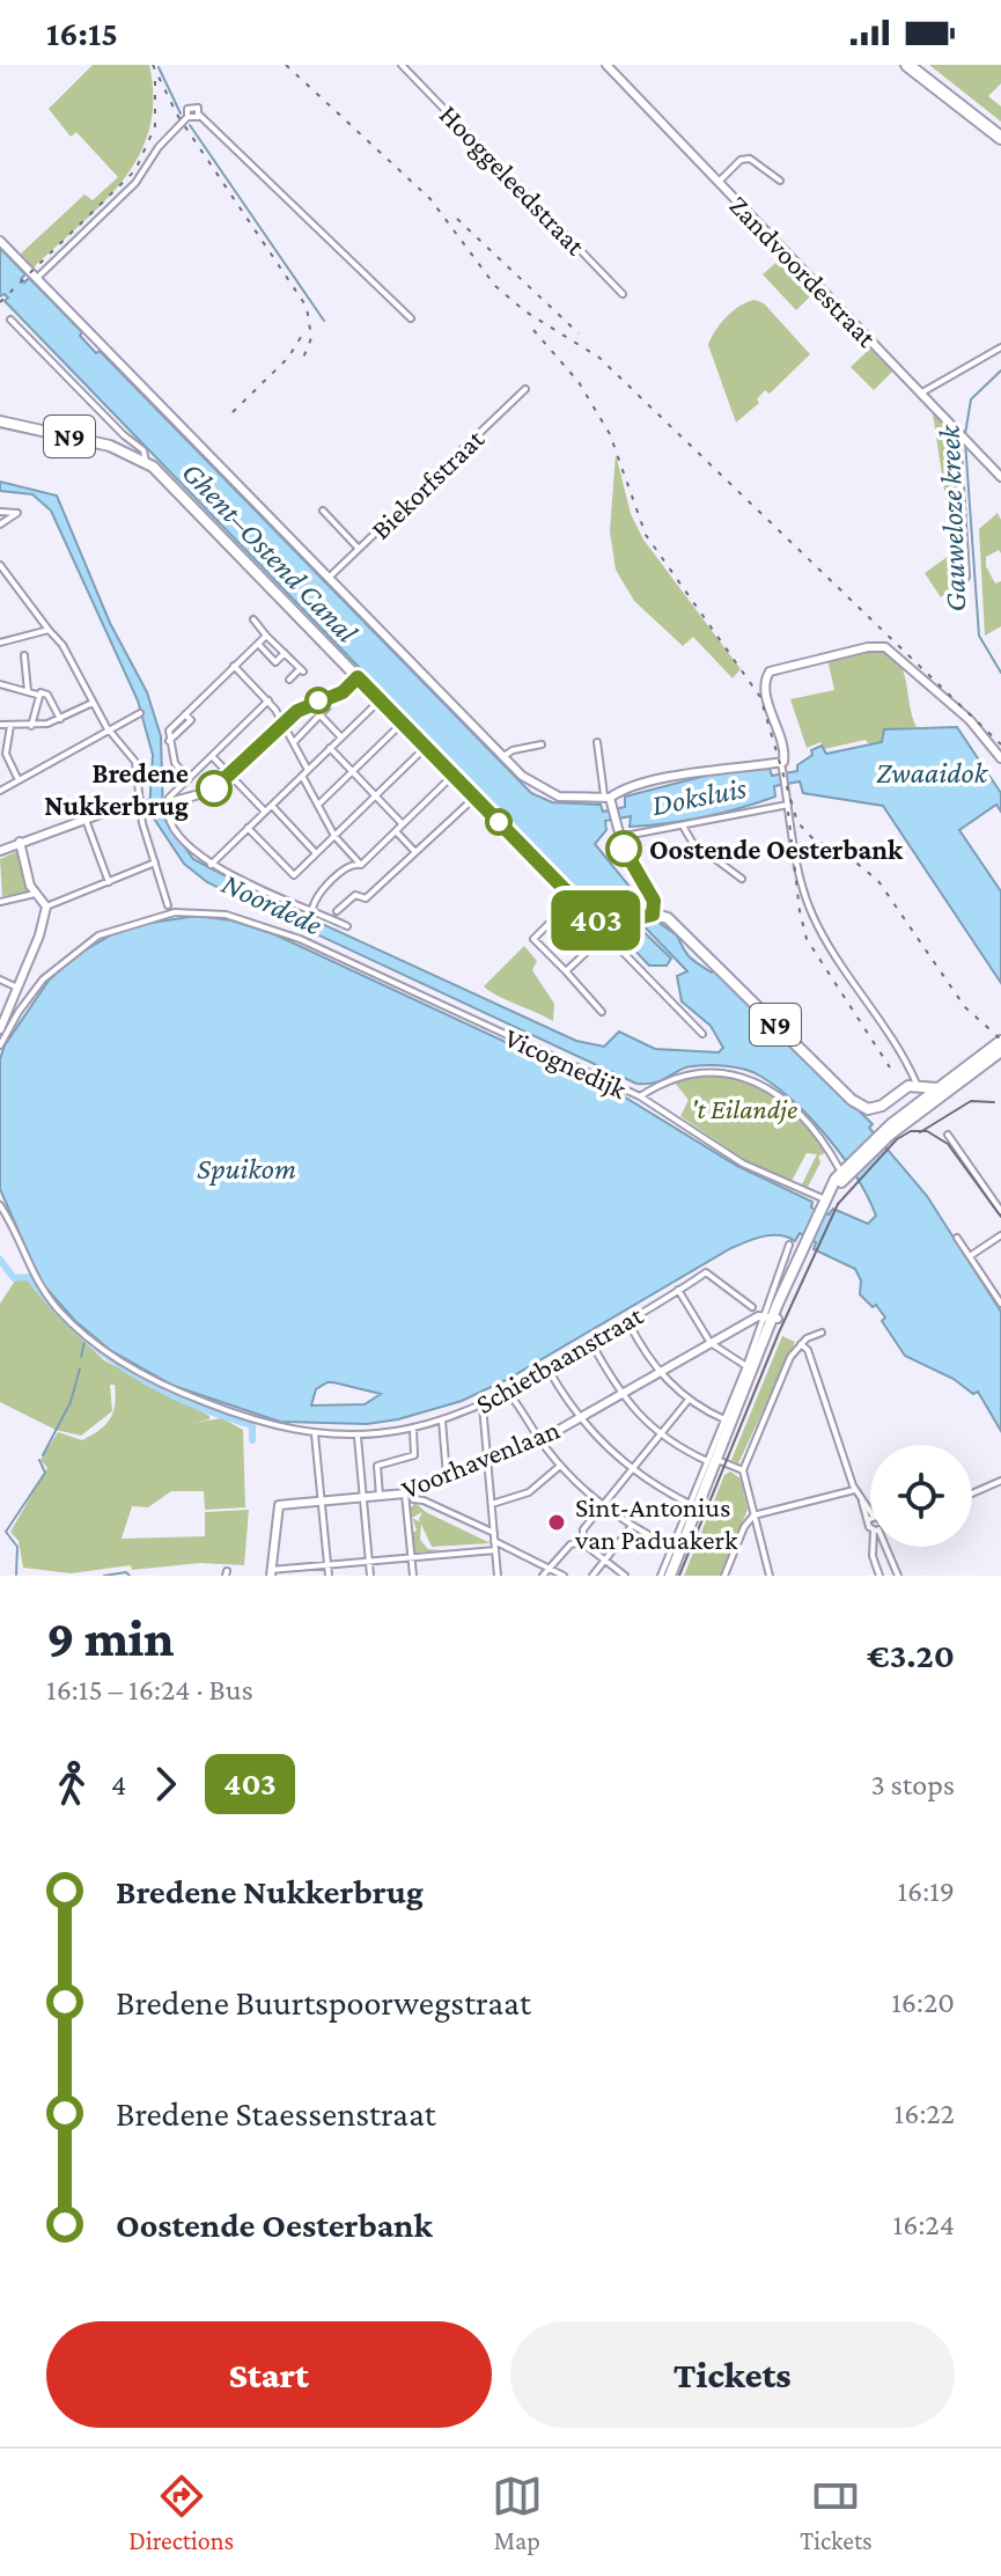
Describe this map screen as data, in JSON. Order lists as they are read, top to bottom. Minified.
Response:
{"streets":{"main road":["N9"],"street":["Hooggeleedstraat","Zandvoordestraat","Biekorfstraat","Vicognedijk","Schietbaanstraat","Voorhavenlaan"]},"water":["Gauweloze kreek","Ghent–Ostend Canal","Zwaaidok","Doksluis","Noordede","Spuikom"],"parks":["'t Eilandje"],"places":["Bredene Nukkerbrug","Oostende Oesterbank","Sint-Antonius van Paduakerk"],"lines":["bus line 403"],"page":{"status":"16:15","on_map":"403","heading":["9 min","16:15 – 16:24 · Bus","€3.20"],"legs":["4","403","3 stops"],"list":[{"name":"Bredene Nukkerbrug","value":"16:19"},{"name":"Bredene Buurtspoorwegstraat","value":"16:20"},{"name":"Bredene Staessenstraat","value":"16:22"},{"name":"Oostende Oesterbank","value":"16:24"}],"buttons":["Start","Tickets"],"tabs":["Directions","Map","Tickets"]}}
